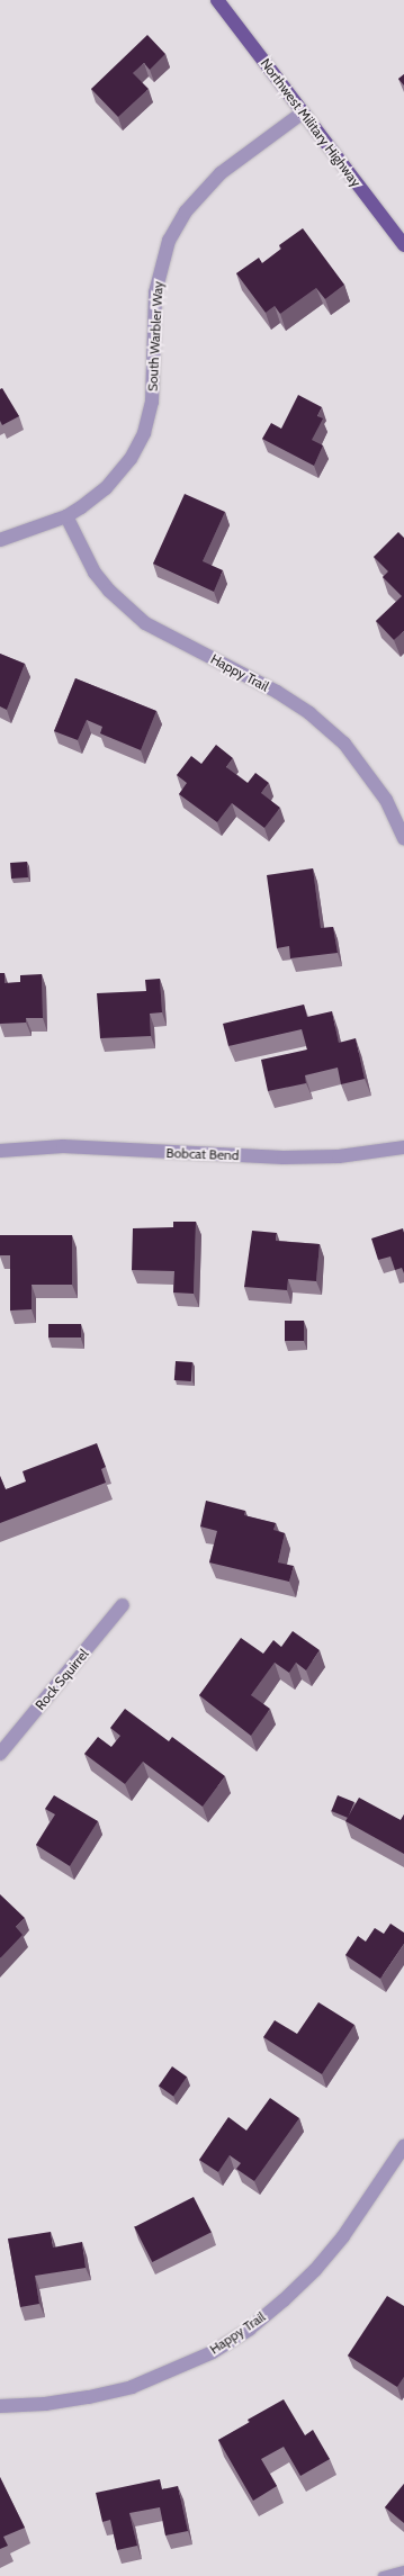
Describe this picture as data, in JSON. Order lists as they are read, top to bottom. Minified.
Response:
{"streets":{"main road":["Northwest Military Highway"],"street":["South Warbler Way","Happy Trail","Bobcat Bend","Rock Squirrel"]},"crossings":[["Northwest Military Highway","South Warbler Way"],["South Warbler Way","Happy Trail"]]}
